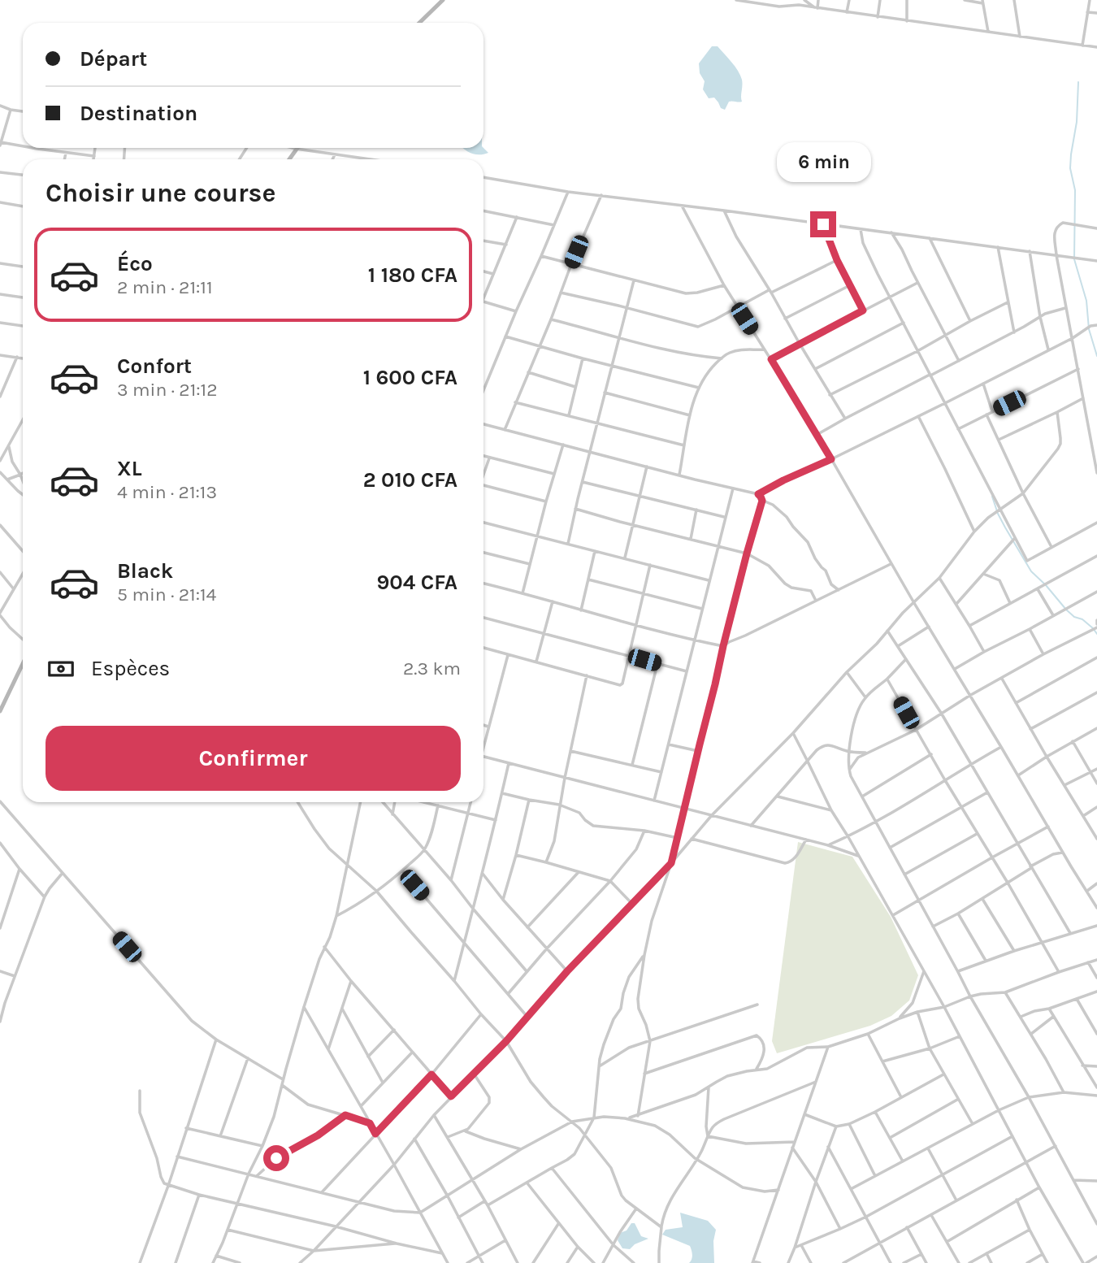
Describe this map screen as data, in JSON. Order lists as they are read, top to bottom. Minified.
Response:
{"page":{"banner":["Départ","Destination"],"bubble":"6 min","heading":"Choisir une course","list":[{"name":"Éco","note":"2 min · 21:11","value":"1 180 CFA"},{"name":"Confort","note":"3 min · 21:12","value":"1 600 CFA"},{"name":"XL","note":"4 min · 21:13","value":"2 010 CFA"},{"name":"Black","note":"5 min · 21:14","value":"904 CFA"}],"pay":["Espèces","2.3 km"],"buttons":"Confirmer"}}
